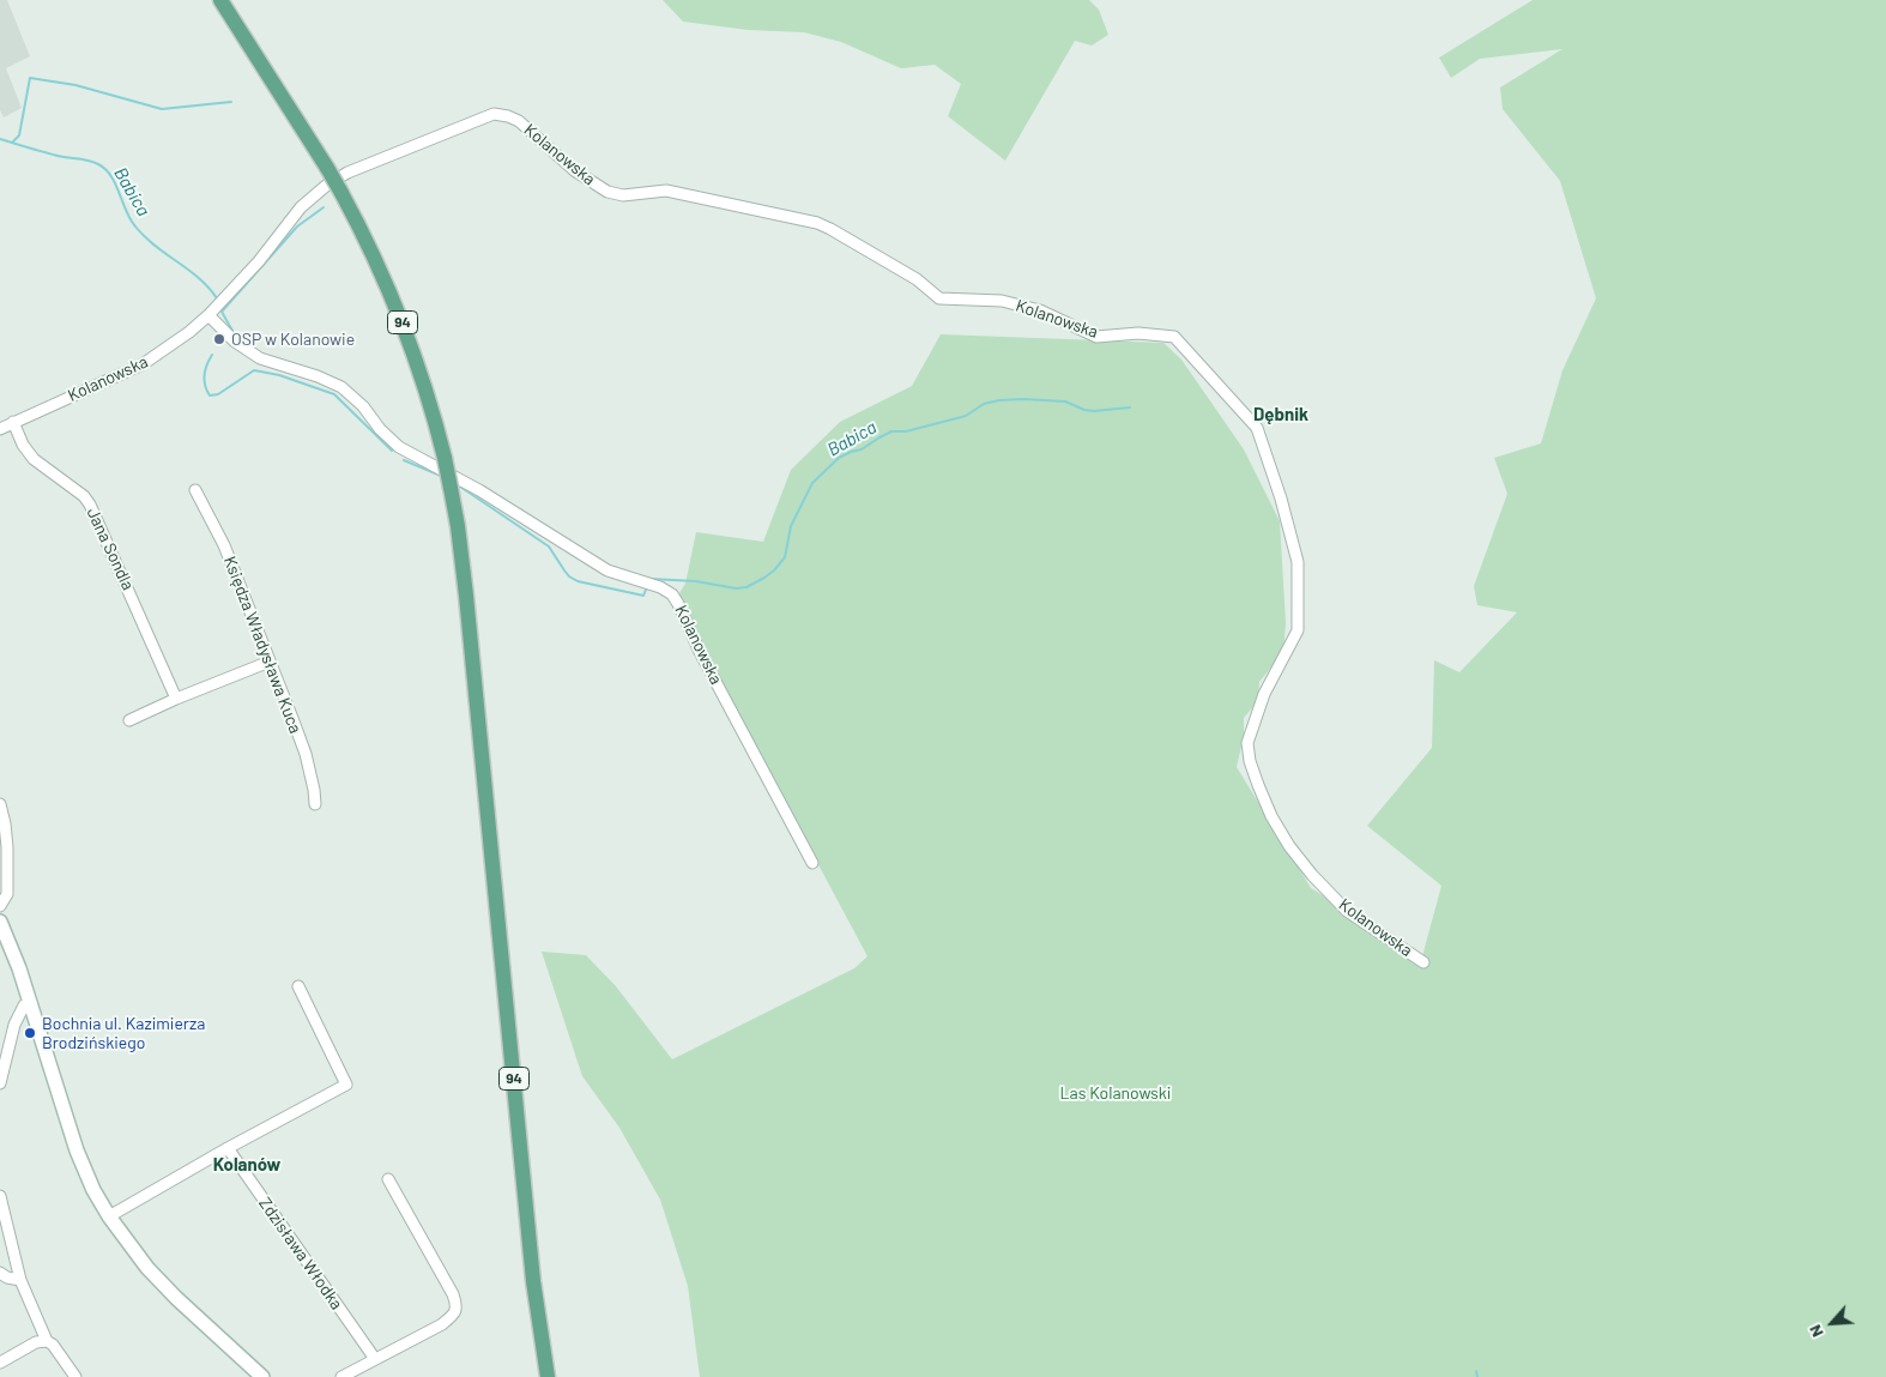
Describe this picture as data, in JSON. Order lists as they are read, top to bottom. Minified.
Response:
{"streets":{"main road":["94"],"street":["Kolanowska","Jana Sondla","Księdza Władysława Kuca","Zdzisława Włodka"]},"crossings":[["Kolanowska","Jana Sondla"]],"districts":["Dębnik","Kolanów"],"water":["Babica"],"parks":["Las Kolanowski"],"places":["OSP w Kolanowie","Bochnia ul. Kazimierza Brodzińskiego"],"north":"bottom left"}
